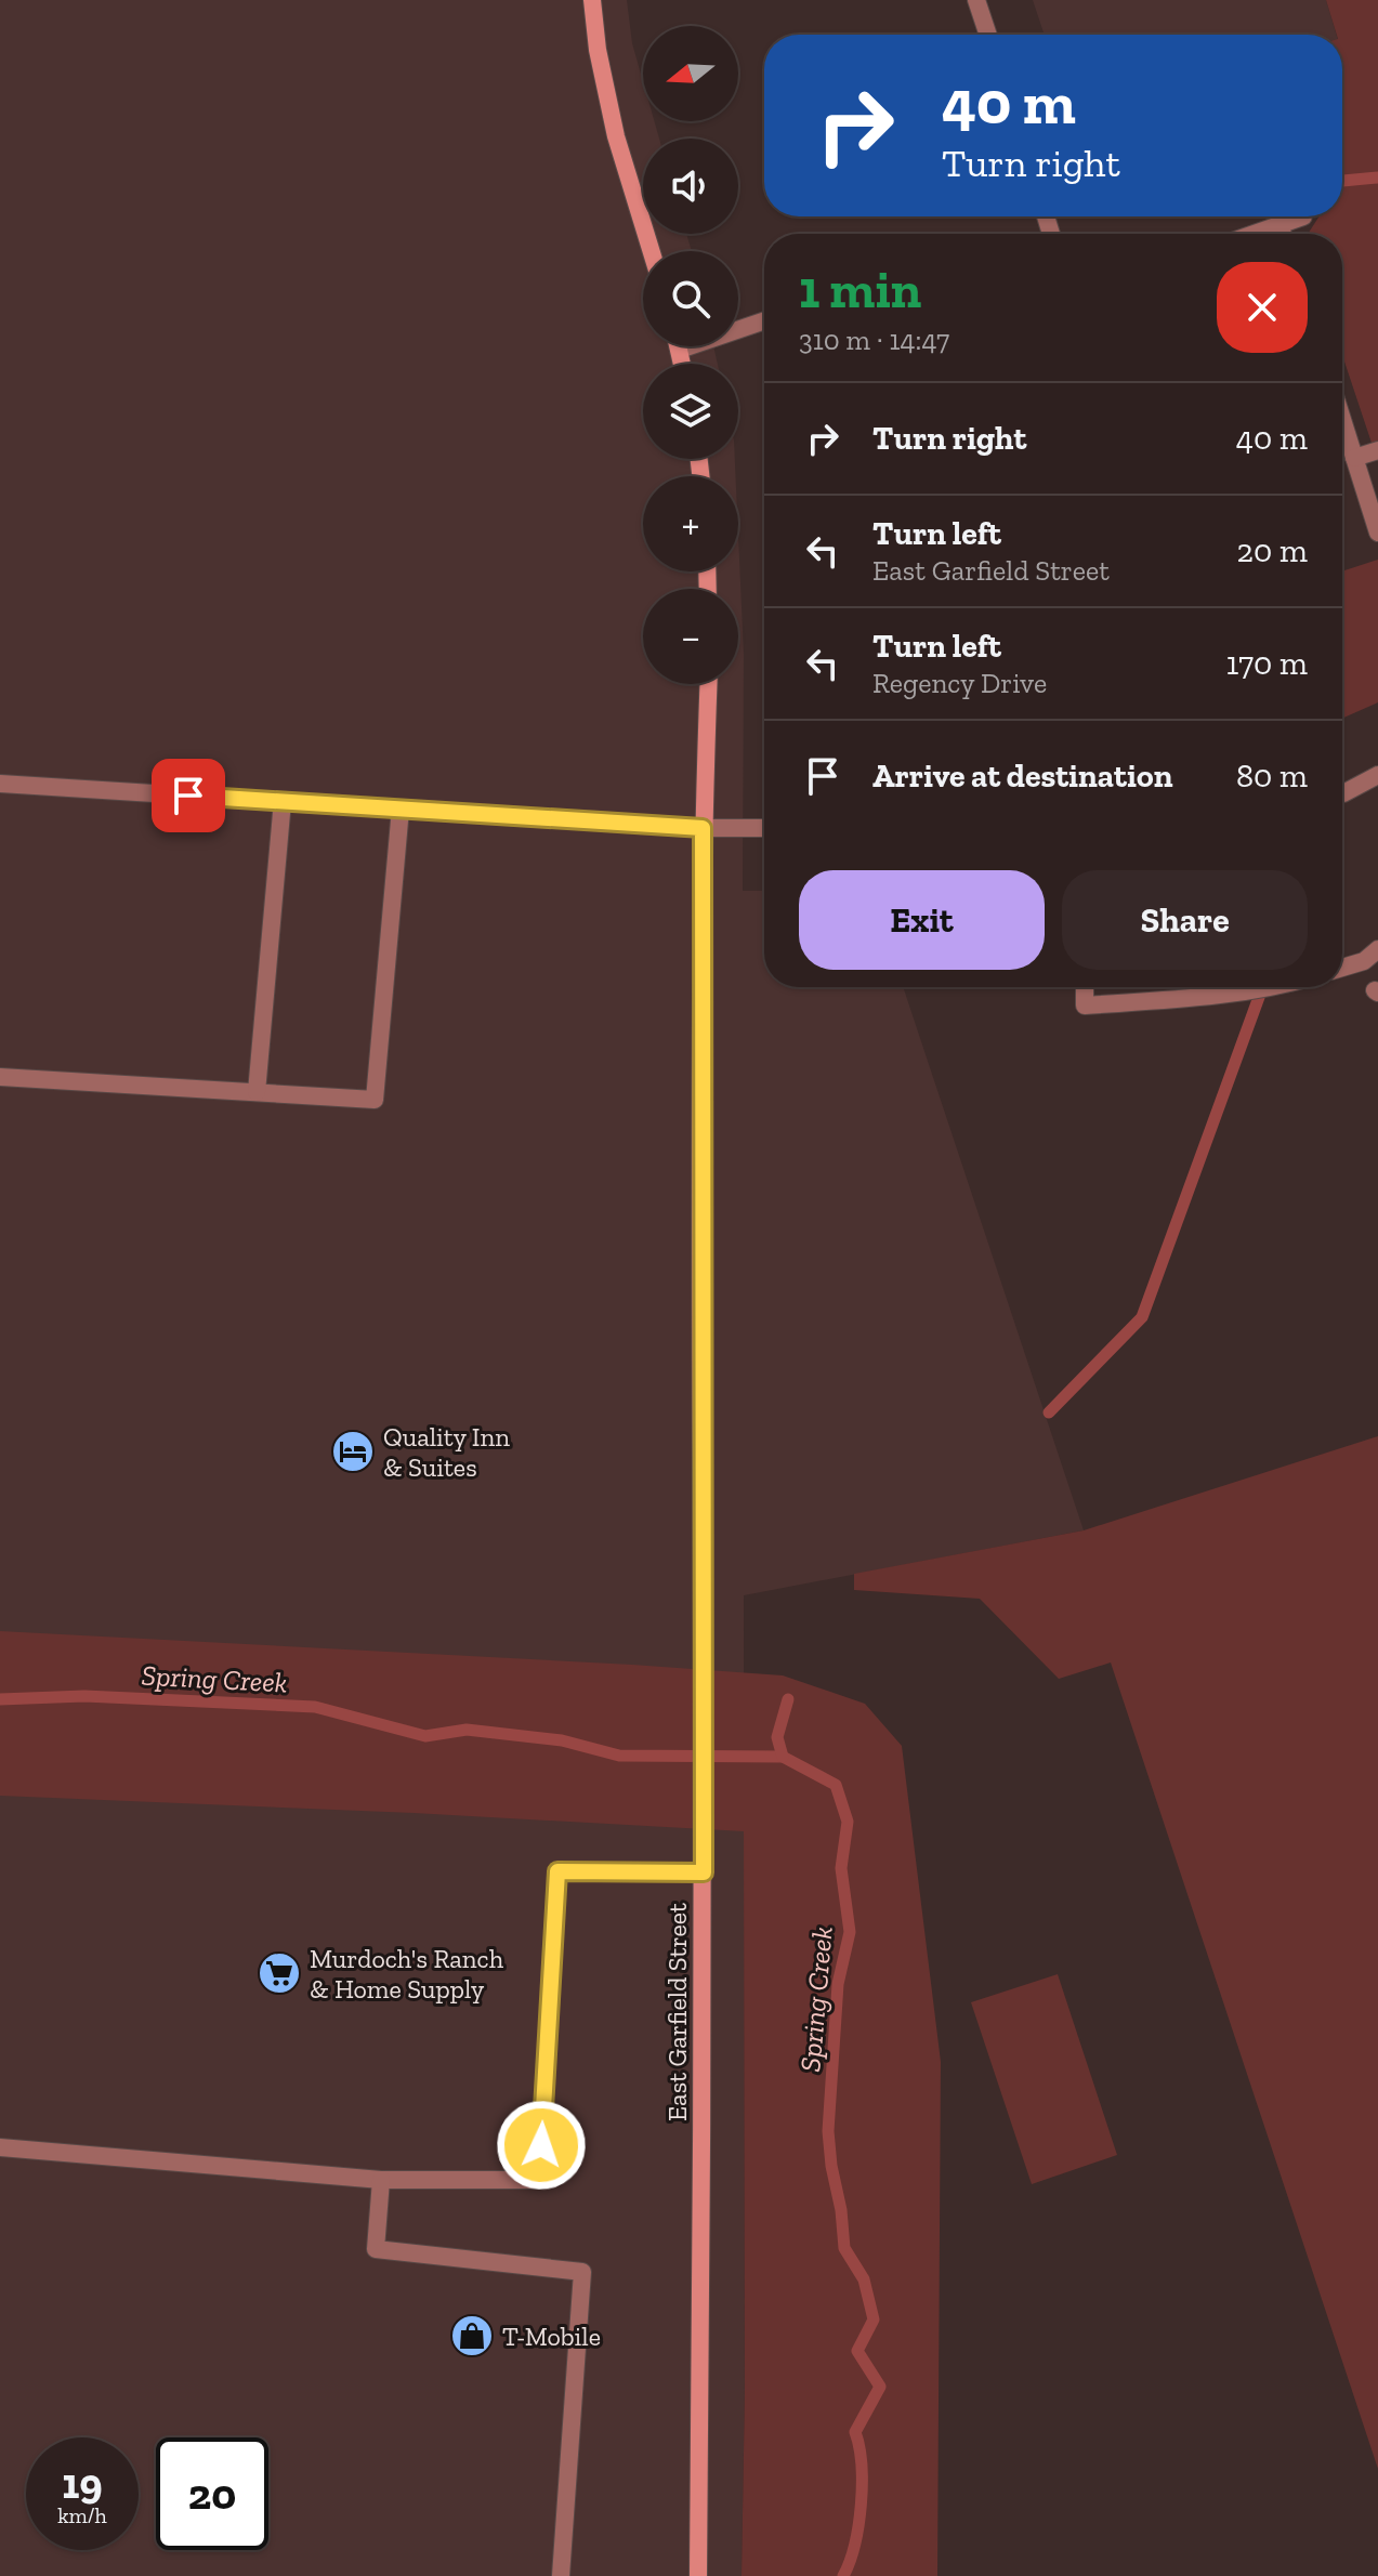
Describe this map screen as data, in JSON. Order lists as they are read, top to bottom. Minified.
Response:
{"streets":{"street":["East Garfield Street"]},"water":["Spring Creek"],"places":{"hotel":["Quality Inn & Suites"],"supermarket":["Murdoch's Ranch & Home Supply"],"shop":["T-Mobile"]},"north":"left","page":{"map_buttons":["+","−"],"turn":["40 m","Turn right"],"heading":["1 min","310 m · 14:47"],"list":[{"name":"Turn right","value":"40 m"},{"name":"Turn left","note":"East Garfield Street","value":"20 m"},{"name":"Turn left","note":"Regency Drive","value":"170 m"},{"name":"Arrive at destination","value":"80 m"}],"buttons":["Exit","Share"],"speed":"19 km/h","limit":"20"}}
